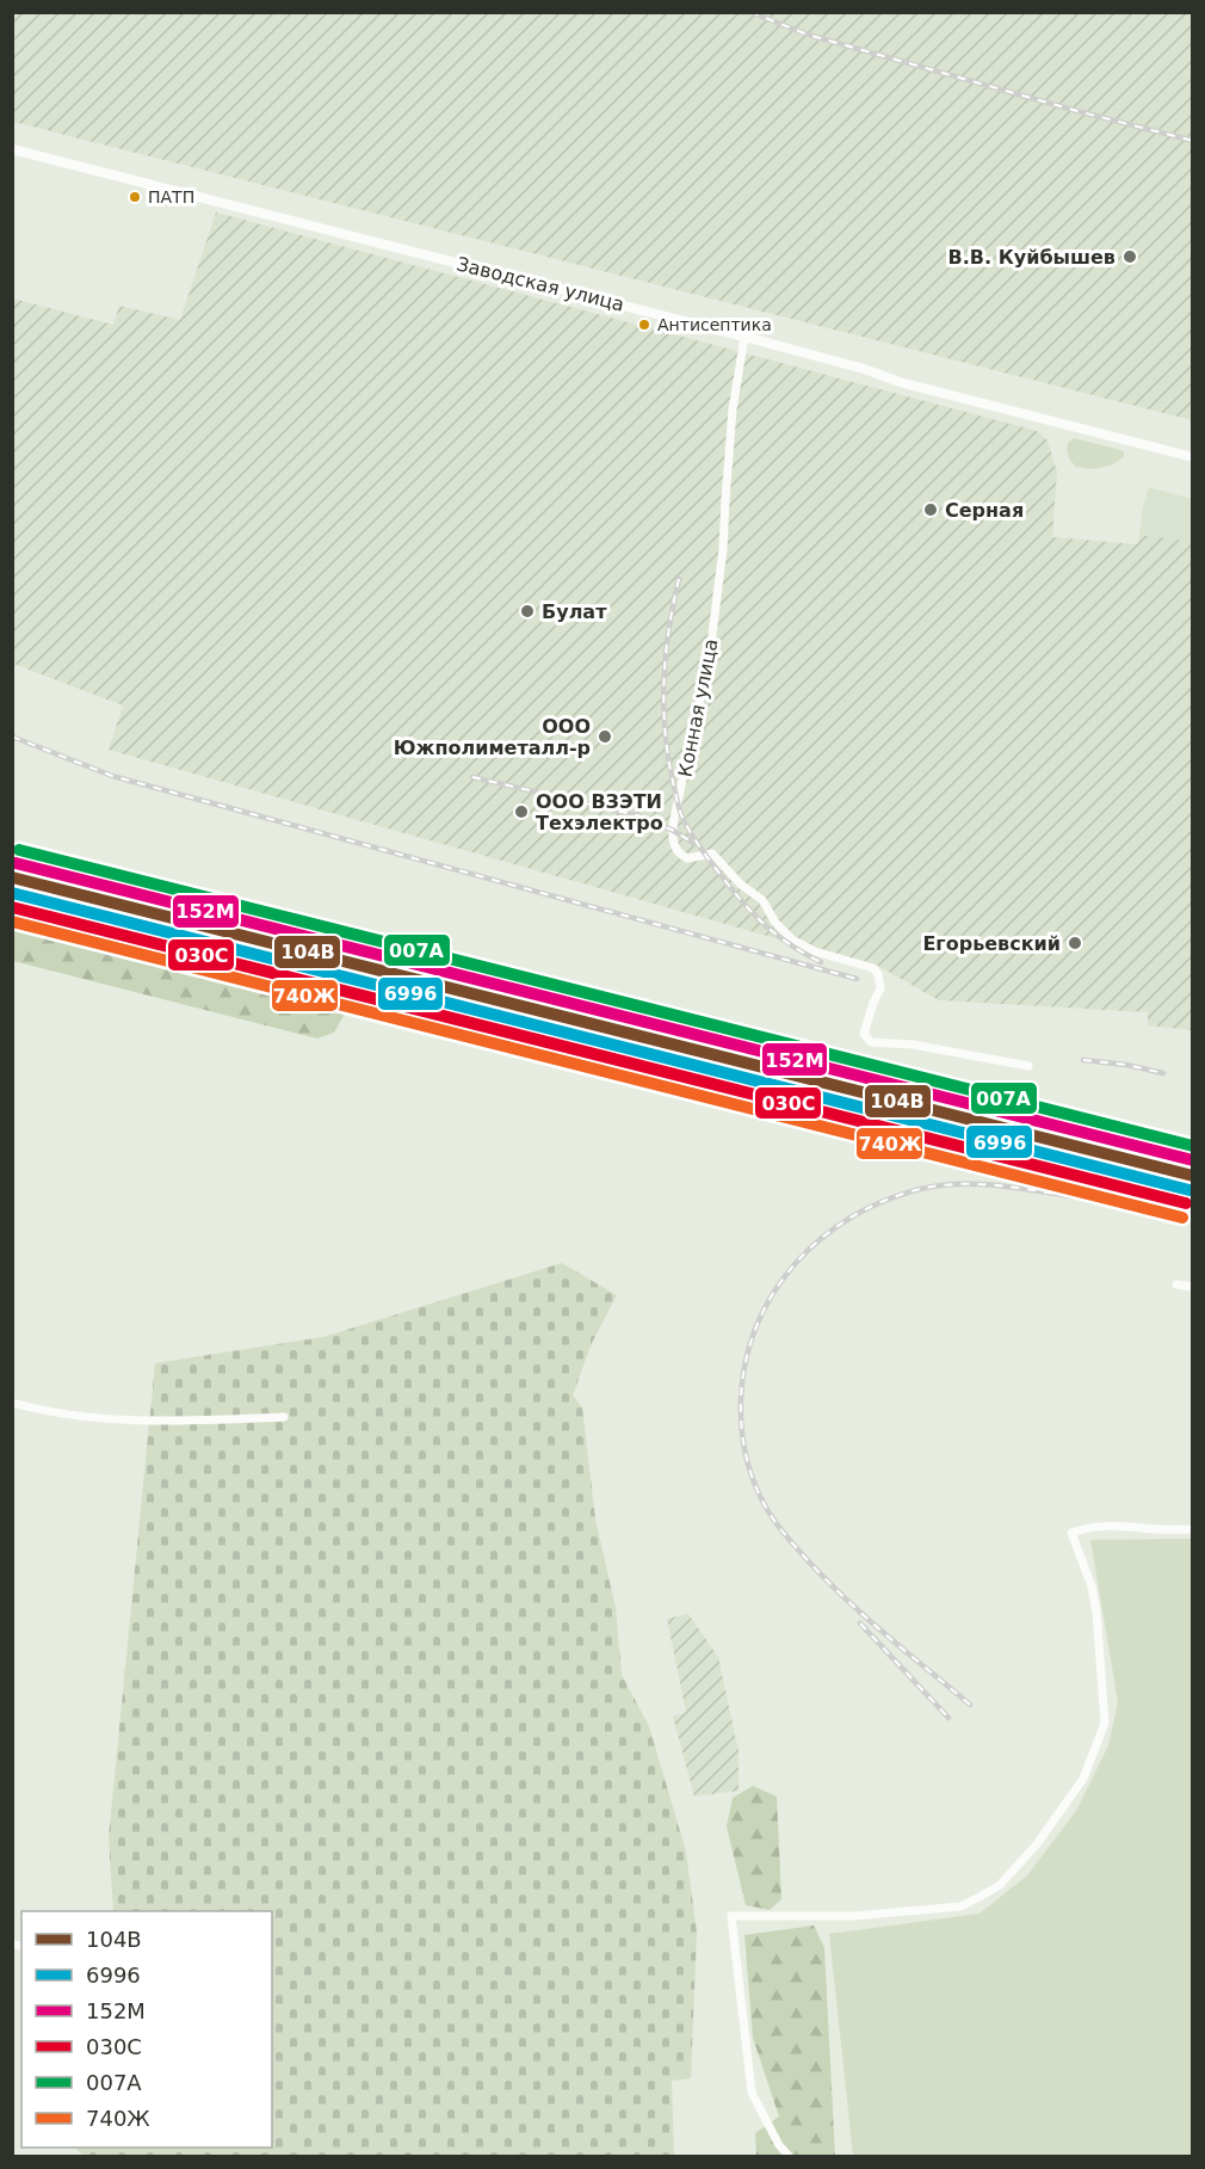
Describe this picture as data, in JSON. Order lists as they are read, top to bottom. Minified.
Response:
{"streets":{"street":["Заводская улица","Конная улица"]},"crossings":[["Заводская улица","Конная улица"]],"places":["ПАТП","В.В. Куйбышев","Антисептика","Серная","Булат","ООО Южполиметалл-р","ООО ВЗЭТИ Техэлектро","Егорьевский"],"lines":["transit line 007А","transit line 152М","transit line 104В","transit line 6996","transit line 030C","transit line 740Ж"],"legend":["104В","6996","152М","030C","007А","740Ж"]}
